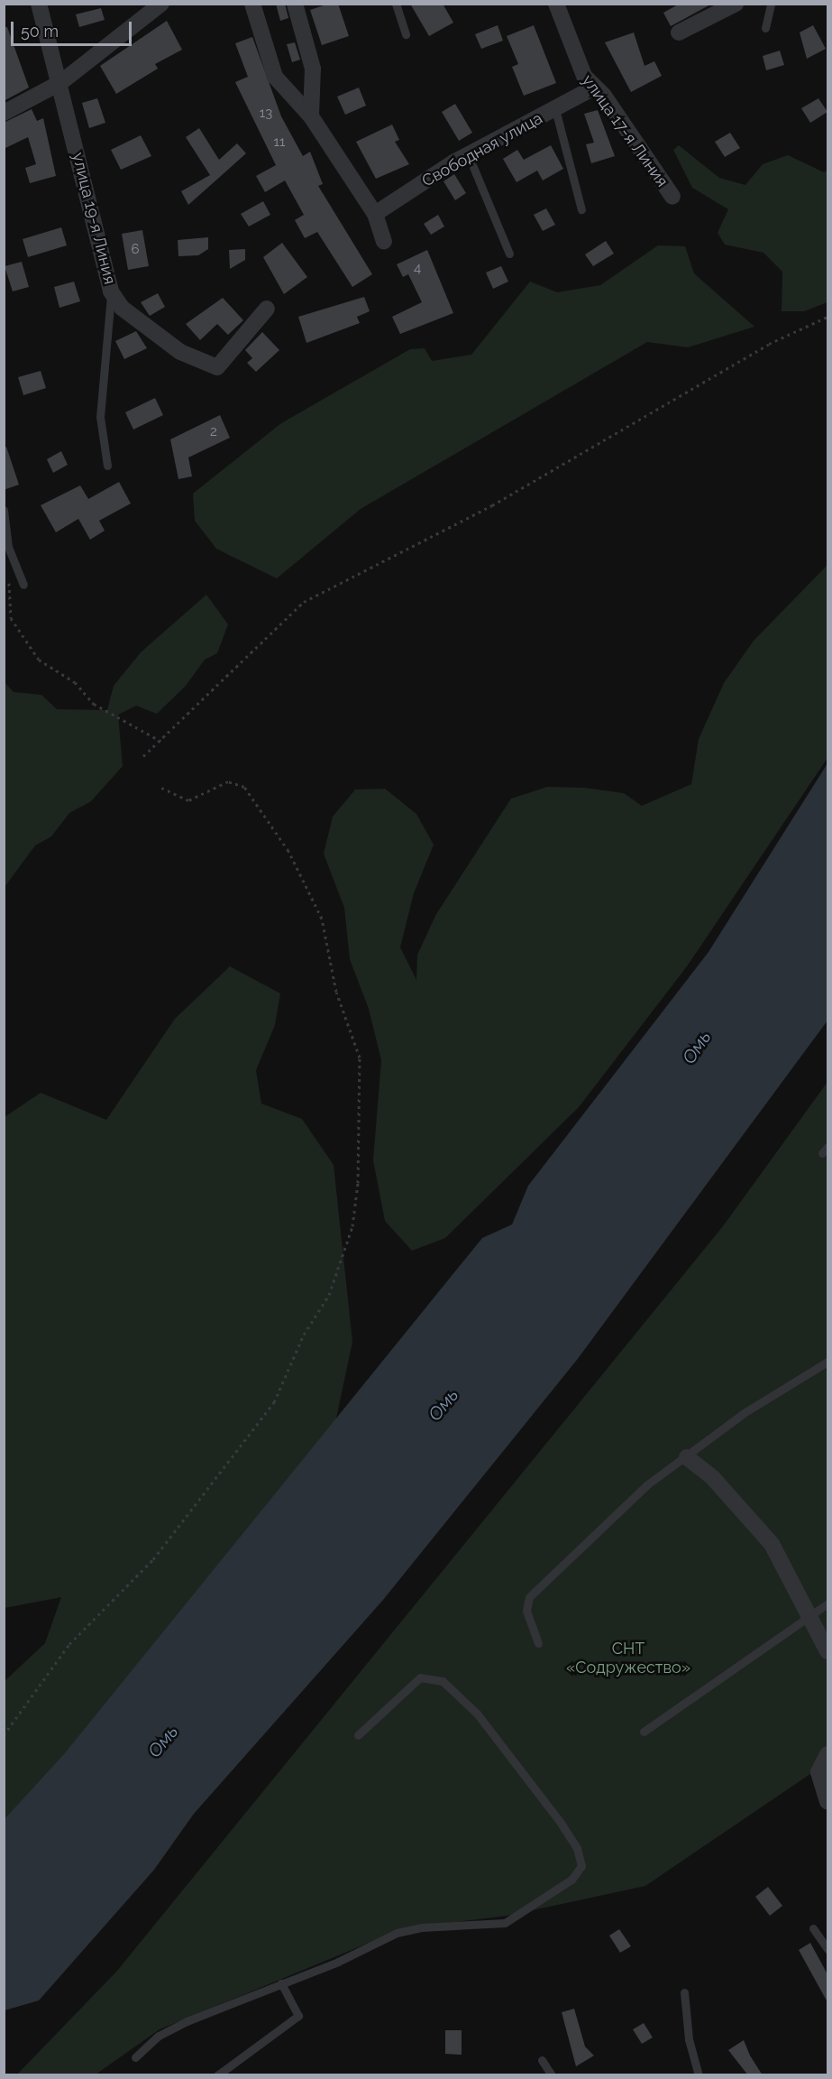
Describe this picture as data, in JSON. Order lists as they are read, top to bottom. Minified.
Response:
{"streets":{"street":["улица 17-я Линия","Свободная улица","улица 19-я Линия"]},"crossings":[["улица 17-я Линия","Свободная улица"]],"water":["Омь"],"parks":["СНТ «Содружество»"],"house_numbers":["13","11","6","4","2"],"scale_bar":"50 m"}
